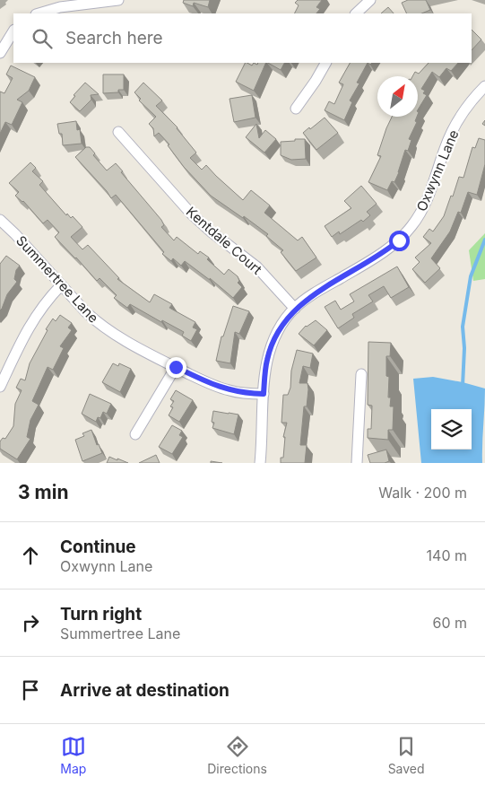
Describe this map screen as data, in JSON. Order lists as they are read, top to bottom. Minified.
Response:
{"streets":{"street":["Oxwynn Lane","Kentdale Court","Summertree Lane"]},"crossings":[["Oxwynn Lane","Kentdale Court"],["Oxwynn Lane","Summertree Lane"]],"north":"top right","page":{"search":"Search here","heading":["3 min","Walk · 200 m"],"list":[["Continue","Oxwynn Lane","140 m"],["Turn right","Summertree Lane","60 m"],"Arrive at destination"],"nav":["Map","Directions","Saved"]}}
